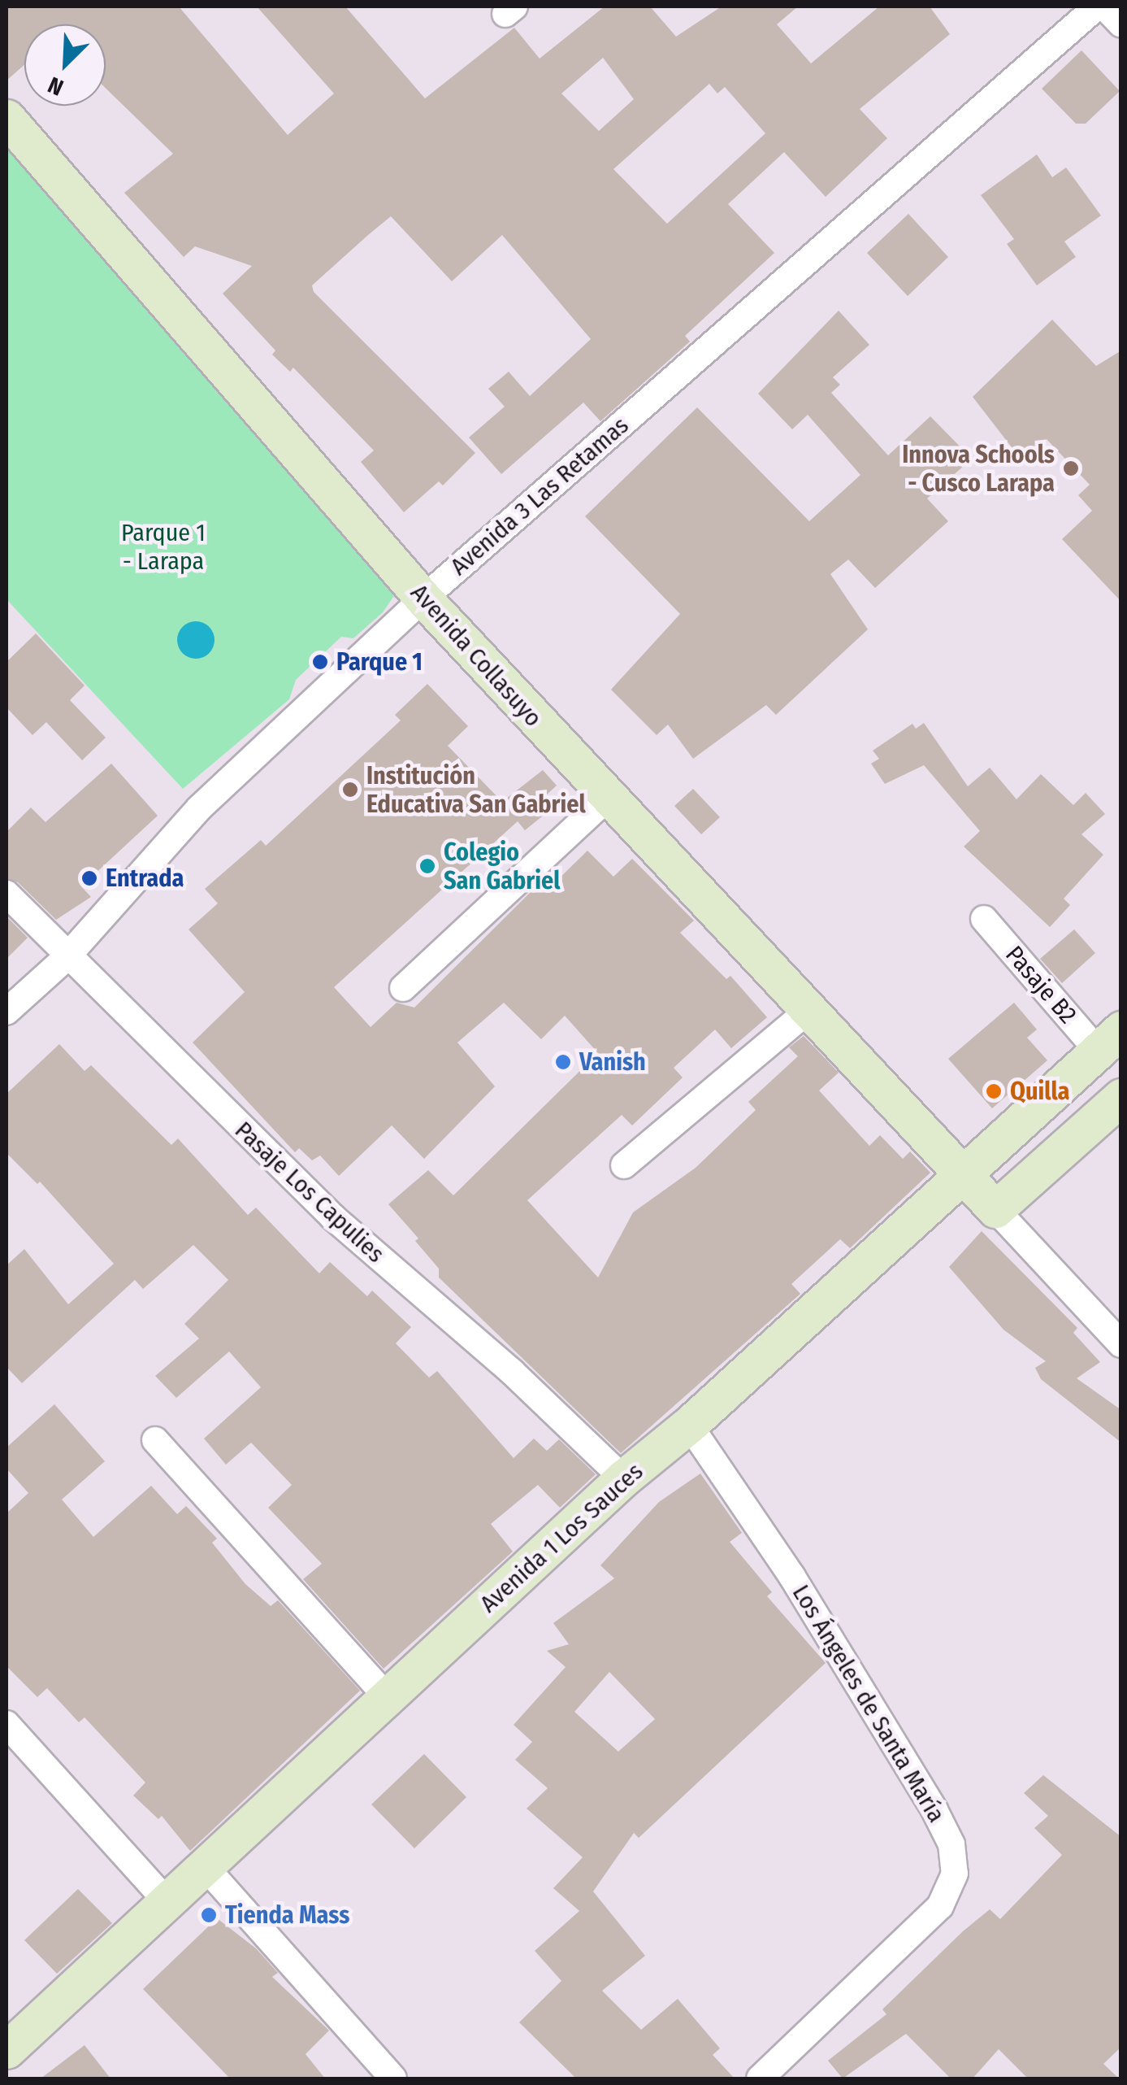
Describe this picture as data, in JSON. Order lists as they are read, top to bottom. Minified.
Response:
{"streets":{"street":["Avenida 3 Las Retamas","Avenida Collasuyo","Pasaje B2","Pasaje Los Capulies","Avenida 1 Los Sauces","Los Ángeles de Santa María"]},"crossings":[["Avenida 3 Las Retamas","Avenida Collasuyo"],["Avenida 3 Las Retamas","Pasaje Los Capulies"],["Avenida Collasuyo","Avenida 1 Los Sauces"],["Pasaje B2","Avenida 1 Los Sauces"],["Pasaje Los Capulies","Avenida 1 Los Sauces"],["Avenida 1 Los Sauces","Los Ángeles de Santa María"]],"parks":["Parque 1 - Larapa"],"places":["Innova Schools - Cusco Larapa","Parque 1","Institución Educativa San Gabriel","Colegio San Gabriel","Entrada","Vanish","Quilla","Tienda Mass"],"north":"bottom left"}
